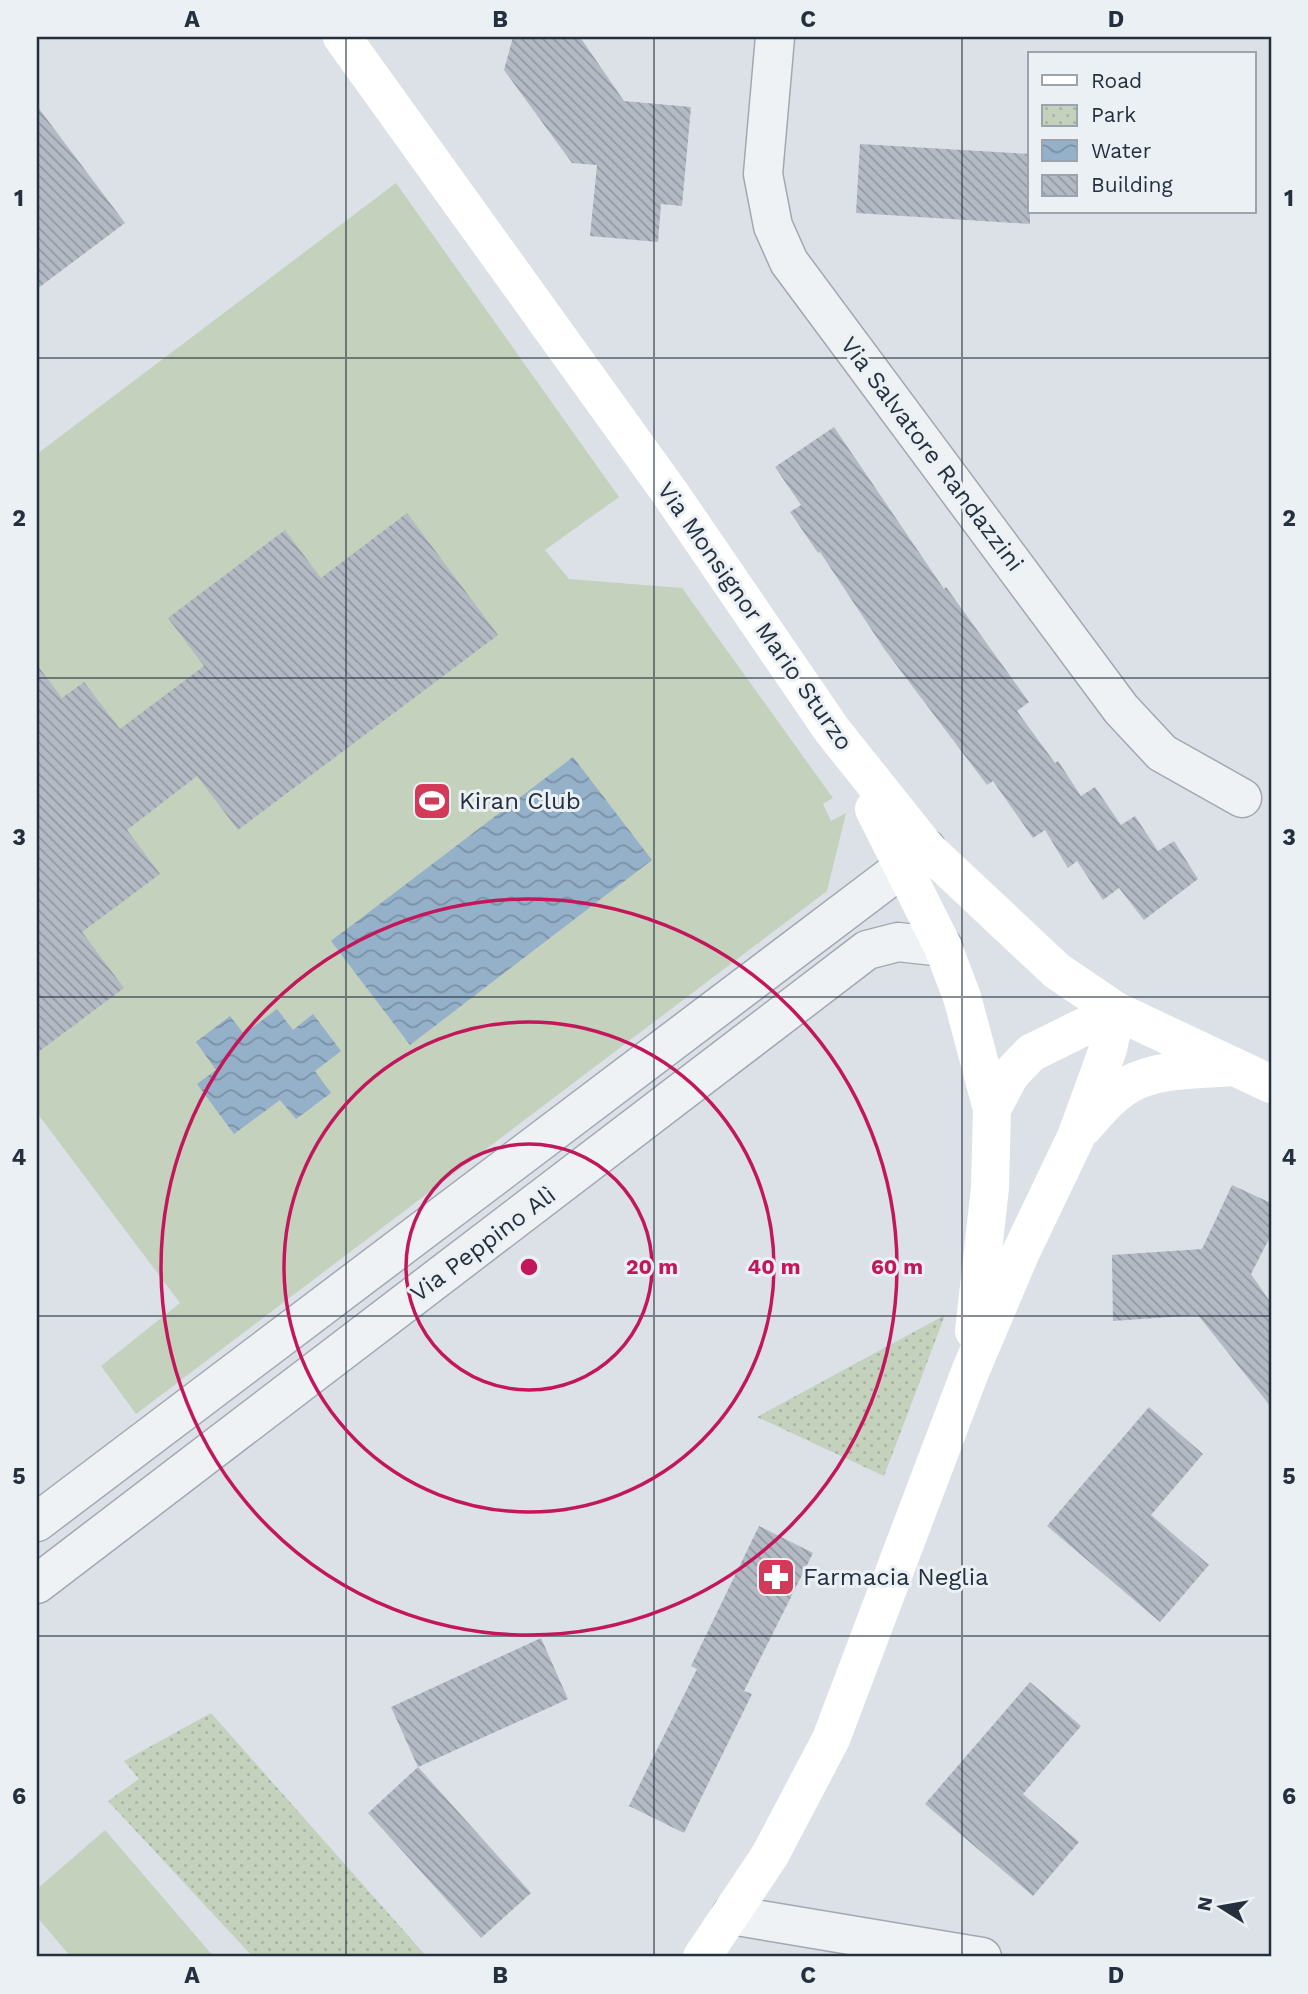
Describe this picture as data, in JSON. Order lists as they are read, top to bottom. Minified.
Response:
{"streets":{"street":["Via Salvatore Randazzini","Via Monsignor Mario Sturzo","Via Peppino Alì"]},"crossings":[["Via Monsignor Mario Sturzo","Via Peppino Alì"]],"places":{"sports":["Kiran Club"],"pharmacy":["Farmacia Neglia"]},"legend":["Road","Park","Water","Building"],"north":"left","grid":{"columns":["A","B","C","D"],"rows":["1","2","3","4","5","6"]},"rings":["20 m","40 m","60 m"]}
